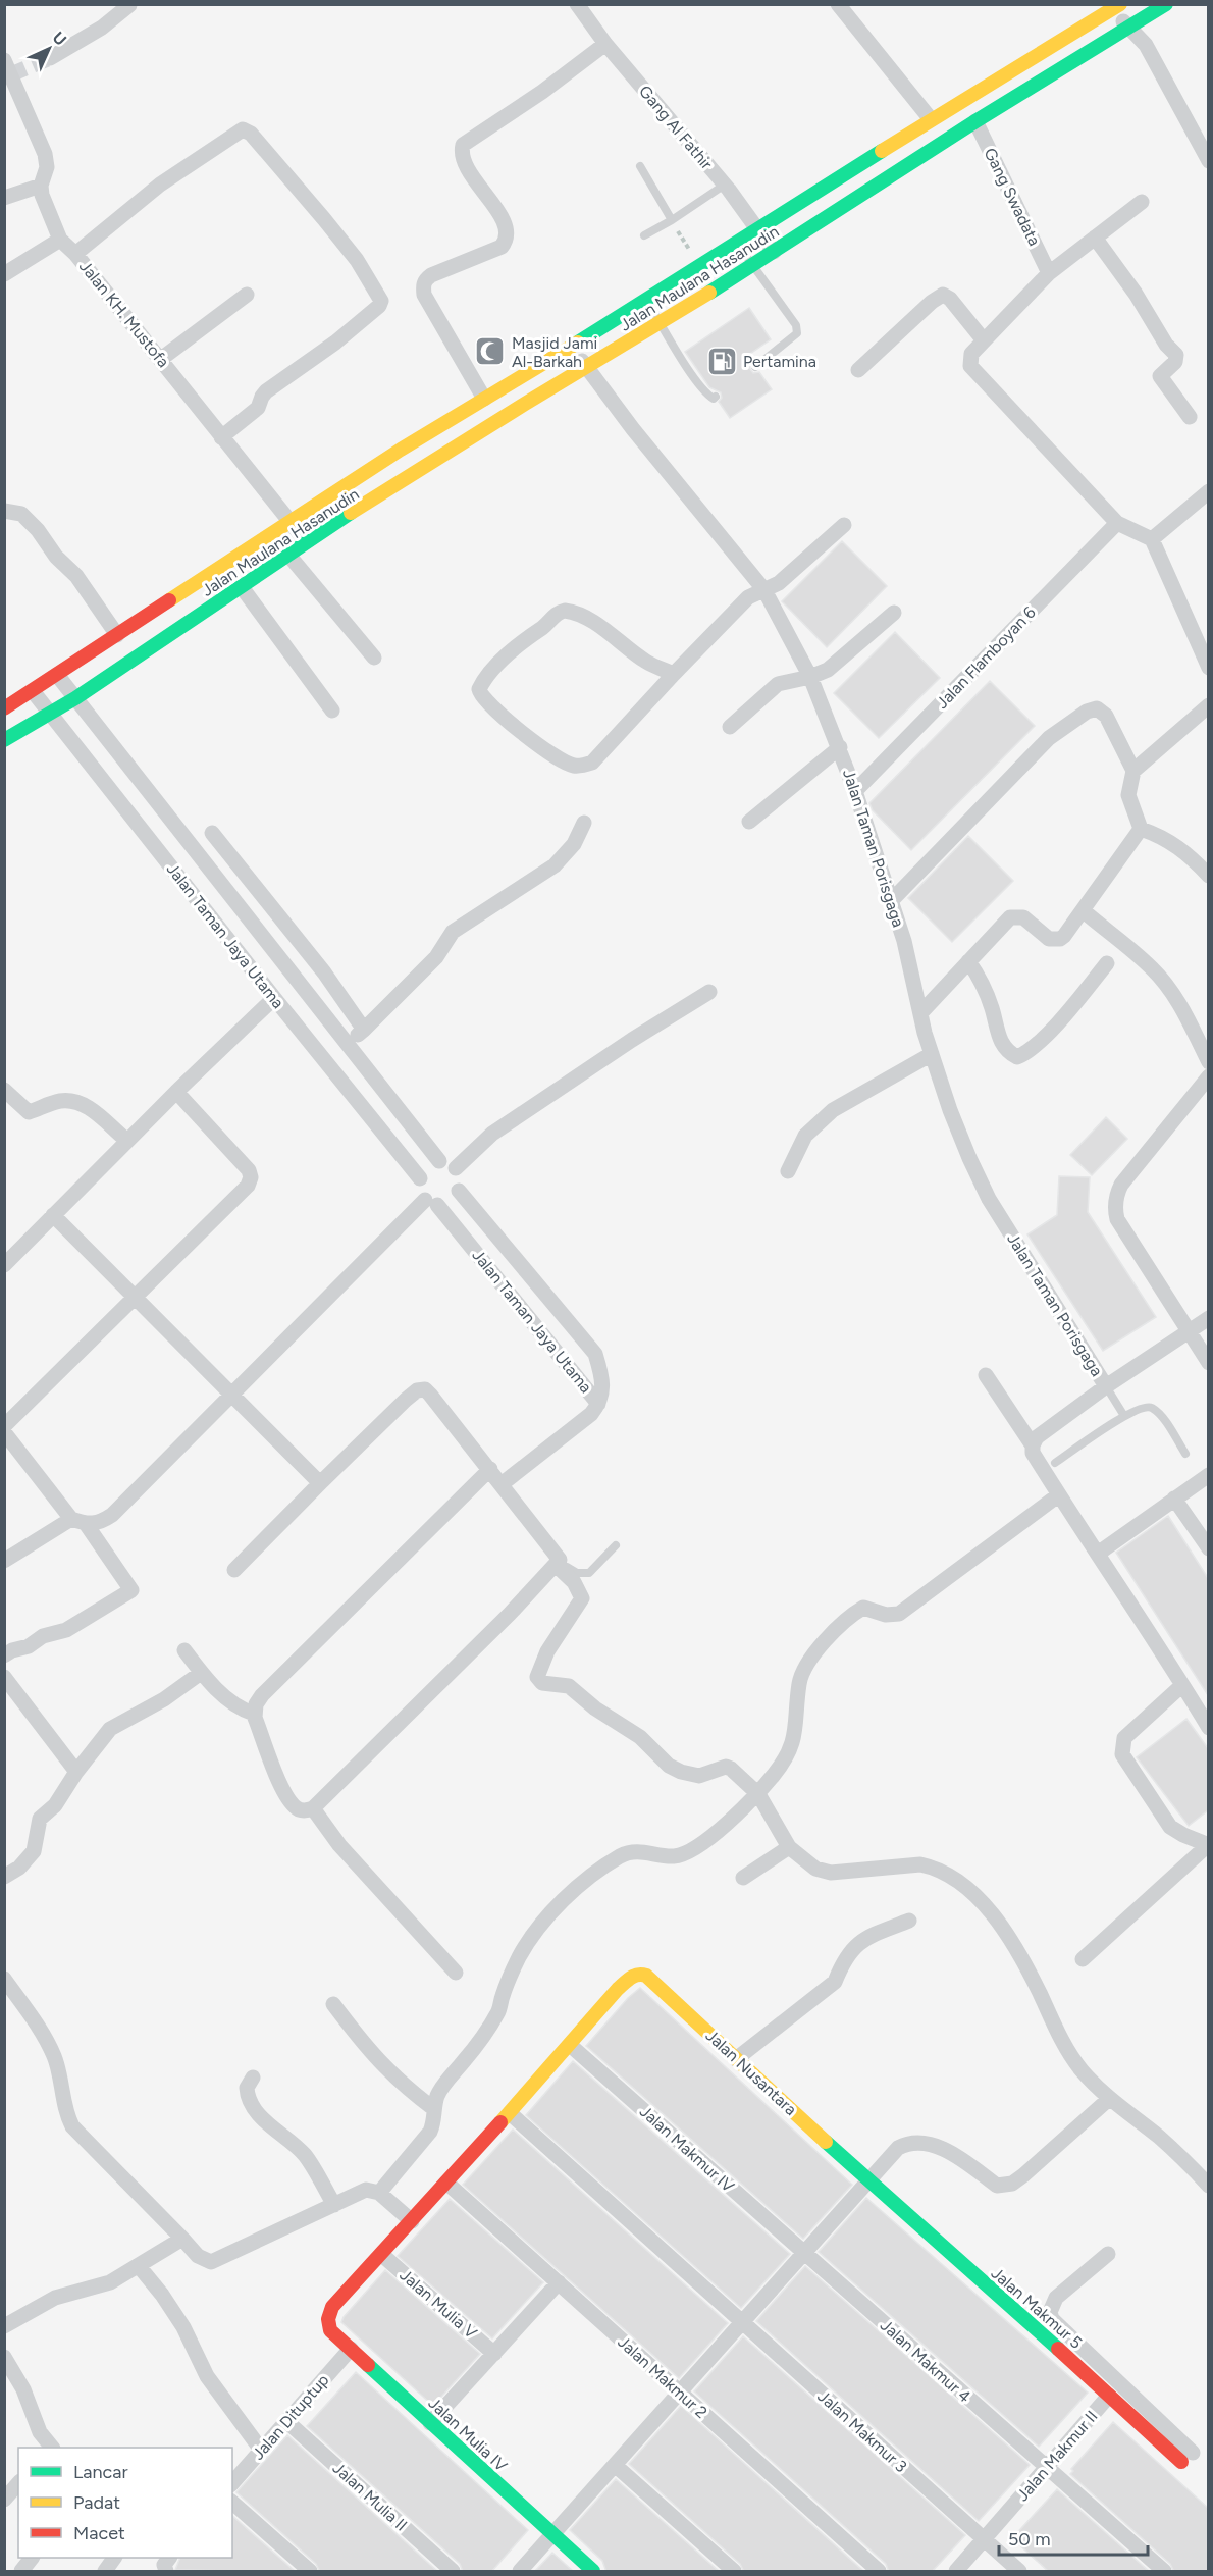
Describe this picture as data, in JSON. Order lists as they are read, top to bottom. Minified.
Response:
{"streets":{"street":["Gang Al Fathir","Gang Swadata","Jalan Maulana Hasanudin","Jalan KH. Mustofa","Jalan Flamboyan 6","Jalan Taman Porisgaga","Jalan Taman Jaya Utama","Jalan Nusantara","Jalan Makmur IV","Jalan Mulia V","Jalan Makmur 5","Jalan Makmur 4","Jalan Makmur 2","Jalan Dituptup","Jalan Makmur 3","Jalan Mulia IV","Jalan Makmur II","Jalan Mulia II"]},"crossings":[["Gang Al Fathir","Jalan Maulana Hasanudin"],["Gang Swadata","Jalan Maulana Hasanudin"],["Jalan Maulana Hasanudin","Jalan KH. Mustofa"],["Jalan Maulana Hasanudin","Jalan Taman Porisgaga"],["Jalan Maulana Hasanudin","Jalan Taman Jaya Utama"],["Jalan Flamboyan 6","Jalan Taman Porisgaga"],["Jalan Nusantara","Jalan Makmur IV"],["Jalan Nusantara","Jalan Makmur 5"],["Jalan Makmur IV","Jalan Makmur 4"],["Jalan Mulia V","Jalan Mulia IV"],["Jalan Makmur 5","Jalan Makmur II"],["Jalan Makmur 4","Jalan Makmur II"],["Jalan Dituptup","Jalan Mulia IV"],["Jalan Dituptup","Jalan Mulia II"],["Jalan Makmur 3","Jalan Makmur II"]],"places":{"mosque":["Masjid Jami Al-Barkah"],"fuel station":["Pertamina"]},"legend":["Lancar","Padat","Macet"],"scale_bar":"50 m","north":"top right"}
